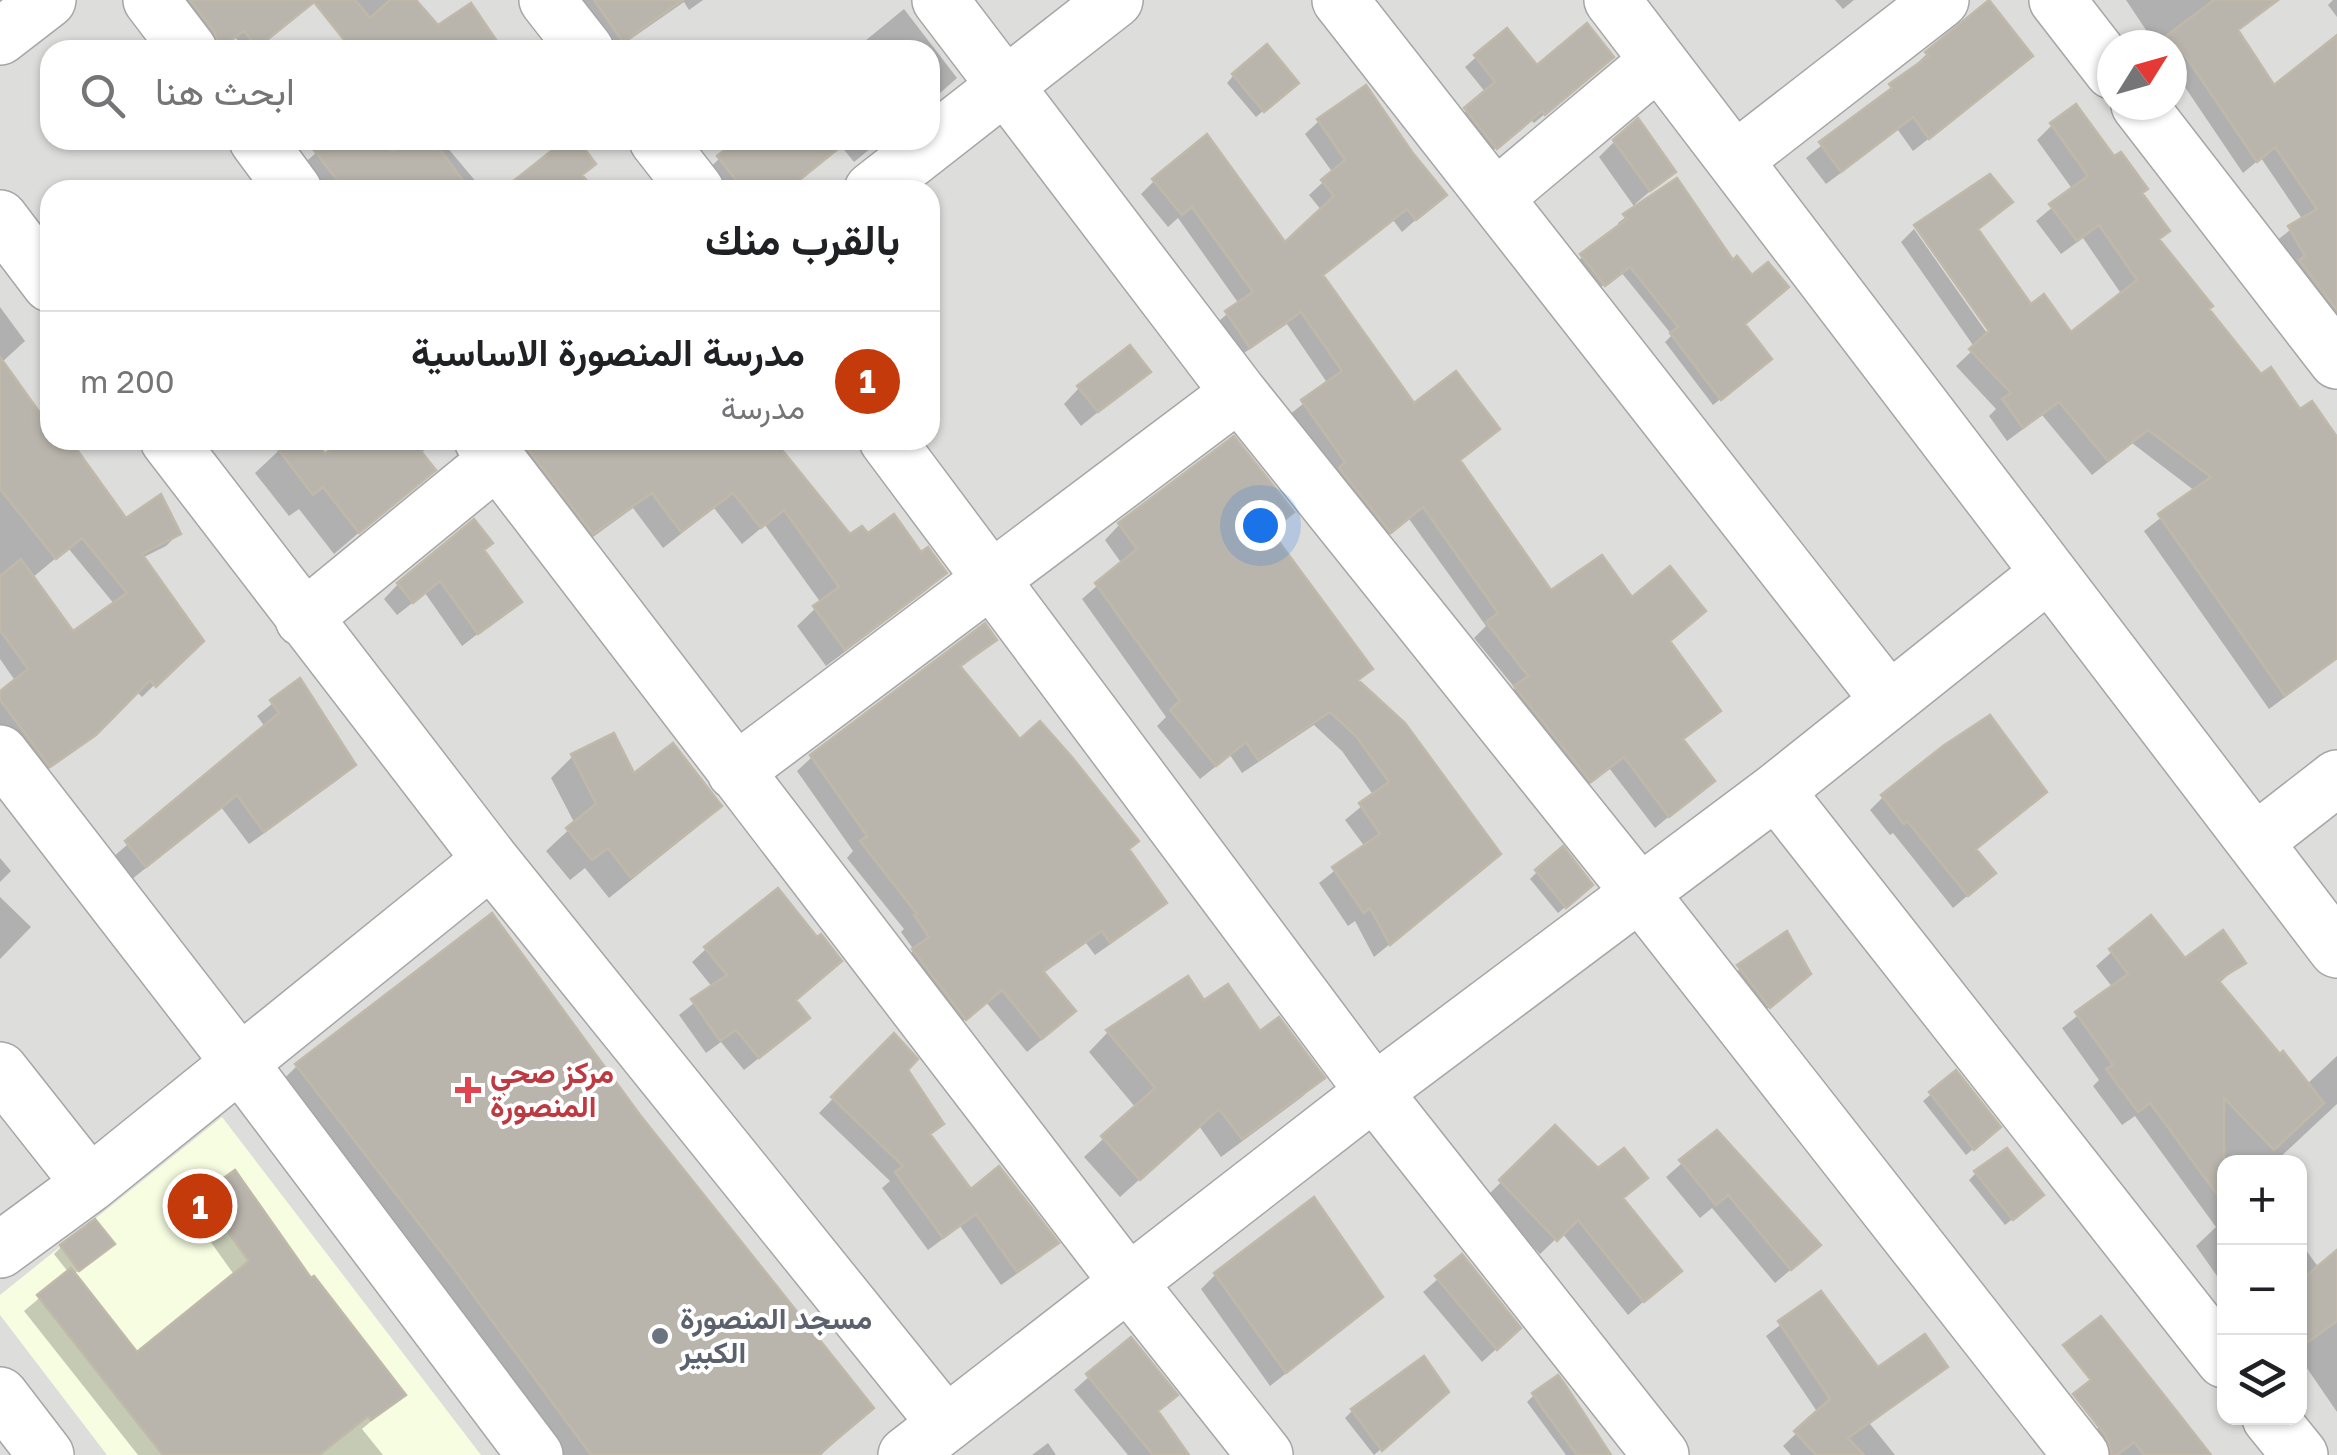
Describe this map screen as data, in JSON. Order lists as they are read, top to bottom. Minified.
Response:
{"places":{"health":["مركز صحي المنصورة"],"other":["مسجد المنصورة الكبير"]},"north":"top right","page":{"search":"ابحث هنا","heading":"بالقرب منك","list":[{"mark":"1","name":"مدرسة المنصورة الاساسية","note":"مدرسة","value":"200 m"}],"map_buttons":["+","−"],"pins":"1"}}
